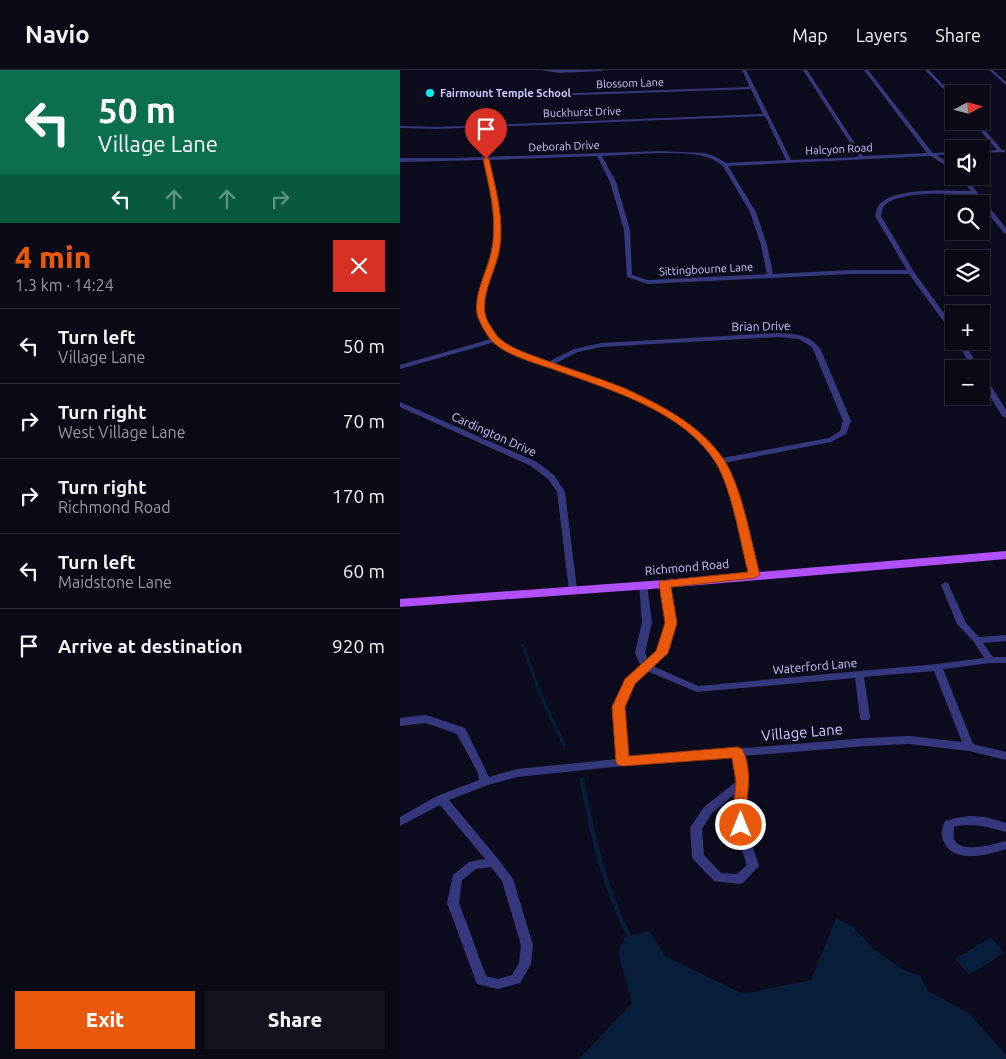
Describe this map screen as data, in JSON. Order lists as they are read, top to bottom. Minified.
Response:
{"streets":{"main road":["Richmond Road"],"street":["Blossom Lane","Buckhurst Drive","Deborah Drive","Halcyon Road","Sittingbourne Lane","Brian Drive","Cardington Drive","Waterford Lane","Village Lane"]},"crossings":[["Deborah Drive","Halcyon Road"],["Deborah Drive","Sittingbourne Lane"],["Cardington Drive","Richmond Road"]],"places":["Fairmount Temple School"],"north":"right","page":{"header":"Navio","nav":["Map","Layers","Share"],"turn":["50 m","Village Lane"],"map_buttons":["+","−"],"heading":["4 min","1.3 km · 14:24"],"list":[{"name":"Turn left","note":"Village Lane","value":"50 m"},{"name":"Turn right","note":"West Village Lane","value":"70 m"},{"name":"Turn right","note":"Richmond Road","value":"170 m"},{"name":"Turn left","note":"Maidstone Lane","value":"60 m"},{"name":"Arrive at destination","value":"920 m"}],"buttons":["Exit","Share"]}}
